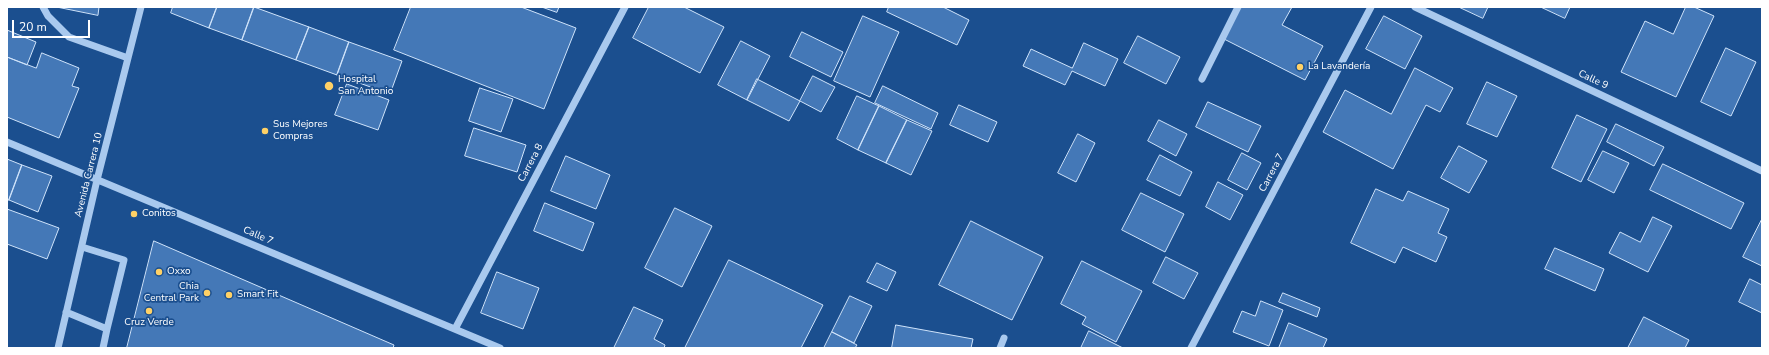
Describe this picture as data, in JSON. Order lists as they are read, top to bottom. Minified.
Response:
{"streets":{"street":["Calle 9","Carrera 8","Carrera 7","Avenida Carrera 10","Calle 7"]},"crossings":[["Carrera 8","Calle 7"],["Avenida Carrera 10","Calle 7"]],"places":["La Lavandería","Hospital San Antonio","Sus Mejores Compras","Conitos","Oxxo","Chia Central Park","Smart Fit","Cruz Verde"],"scale_bar":"20 m"}
